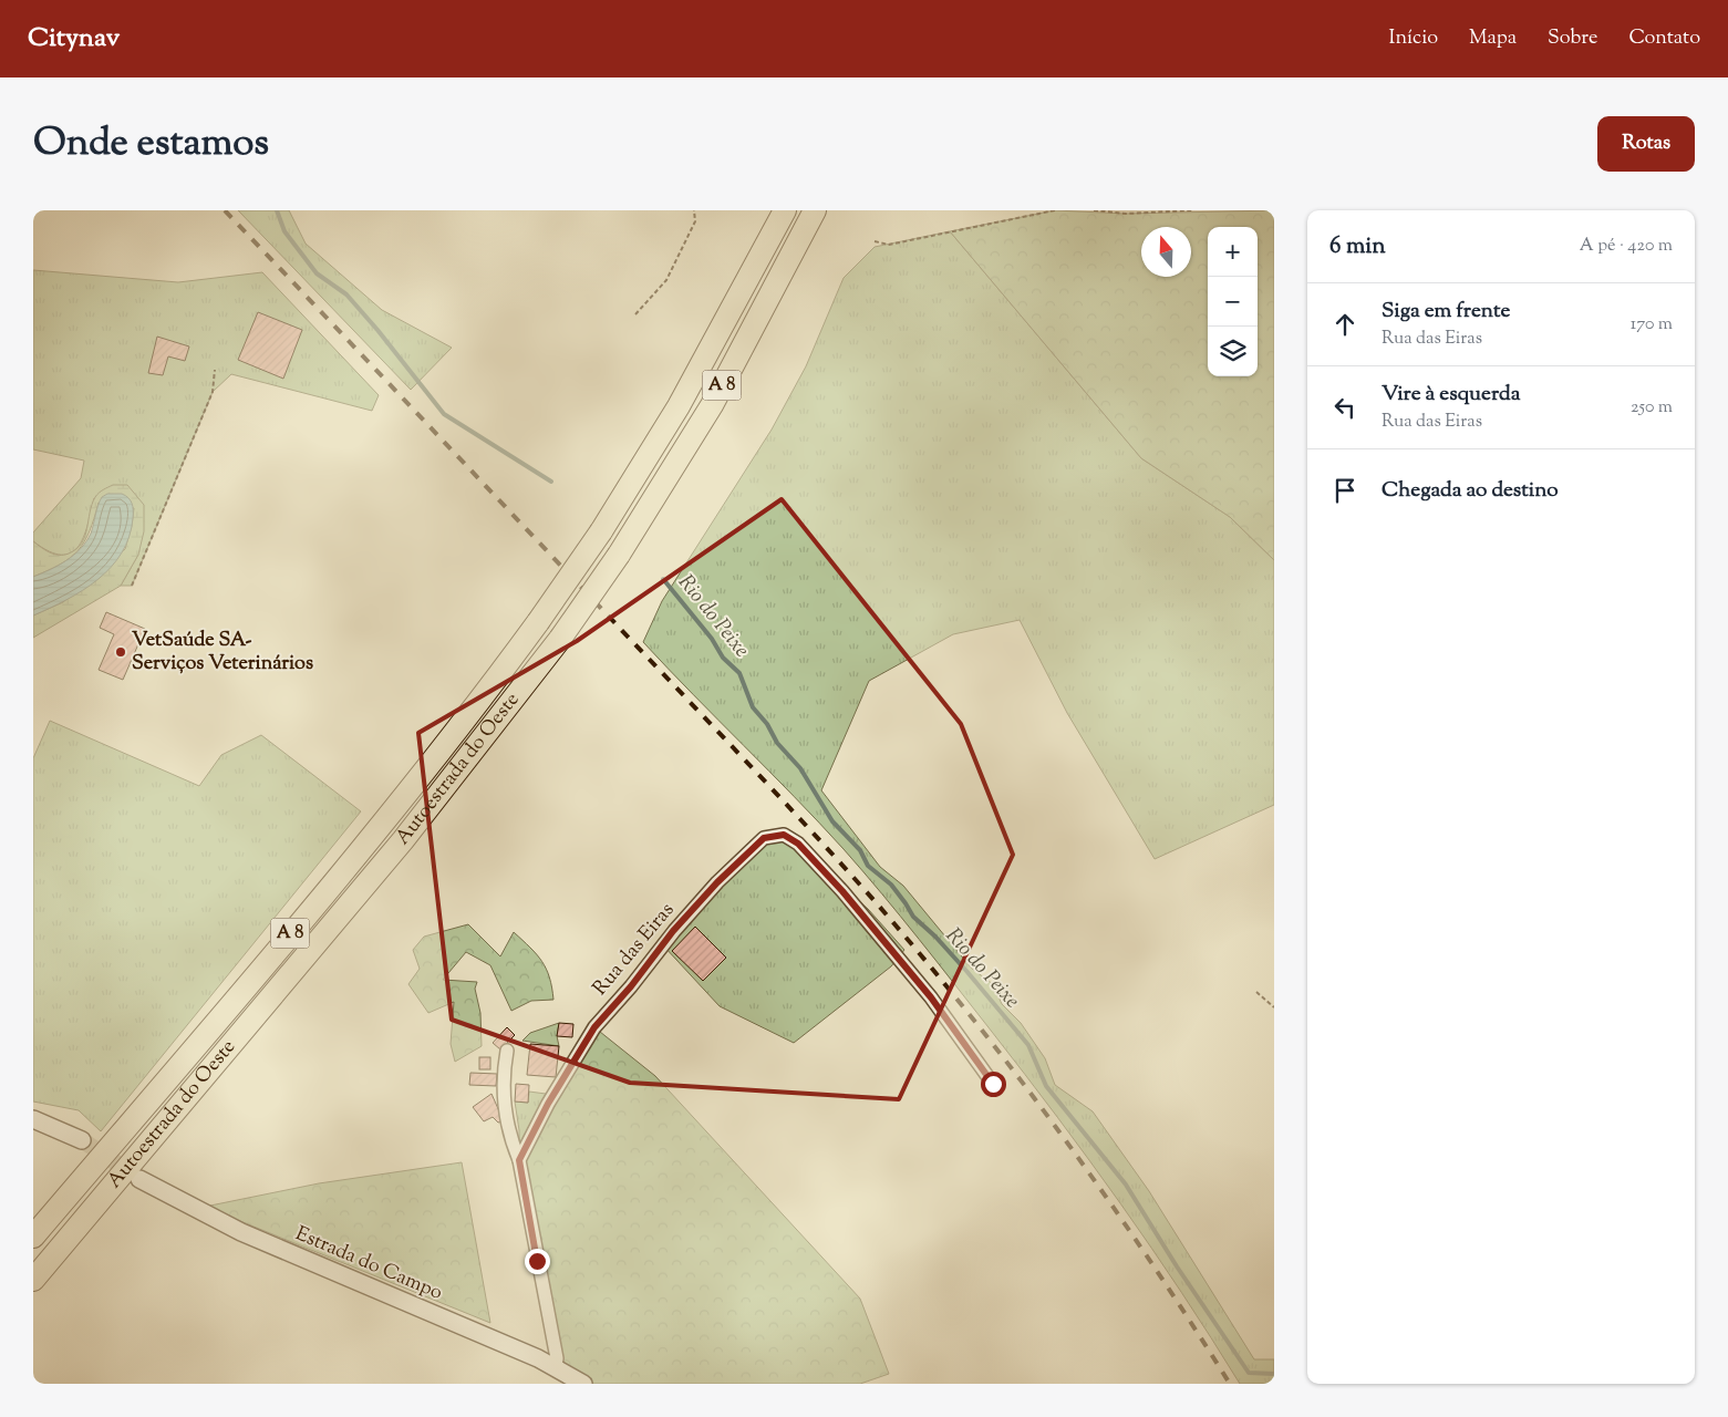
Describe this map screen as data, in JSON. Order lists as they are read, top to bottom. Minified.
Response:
{"streets":{"highway":["A 8","Autoestrada do Oeste"],"street":["Rua das Eiras","Estrada do Campo"]},"water":["Rio do Peixe"],"places":["VetSaúde SA- Serviços Veterinários"],"north":"top","page":{"header":"Citynav","nav":["Início","Mapa","Sobre","Contato"],"title":"Onde estamos","buttons":"Rotas","heading":["6 min","A pé · 420 m"],"map_buttons":["+","−"],"list":[["Siga em frente","Rua das Eiras","170 m"],["Vire à esquerda","Rua das Eiras","250 m"],"Chegada ao destino"]}}
